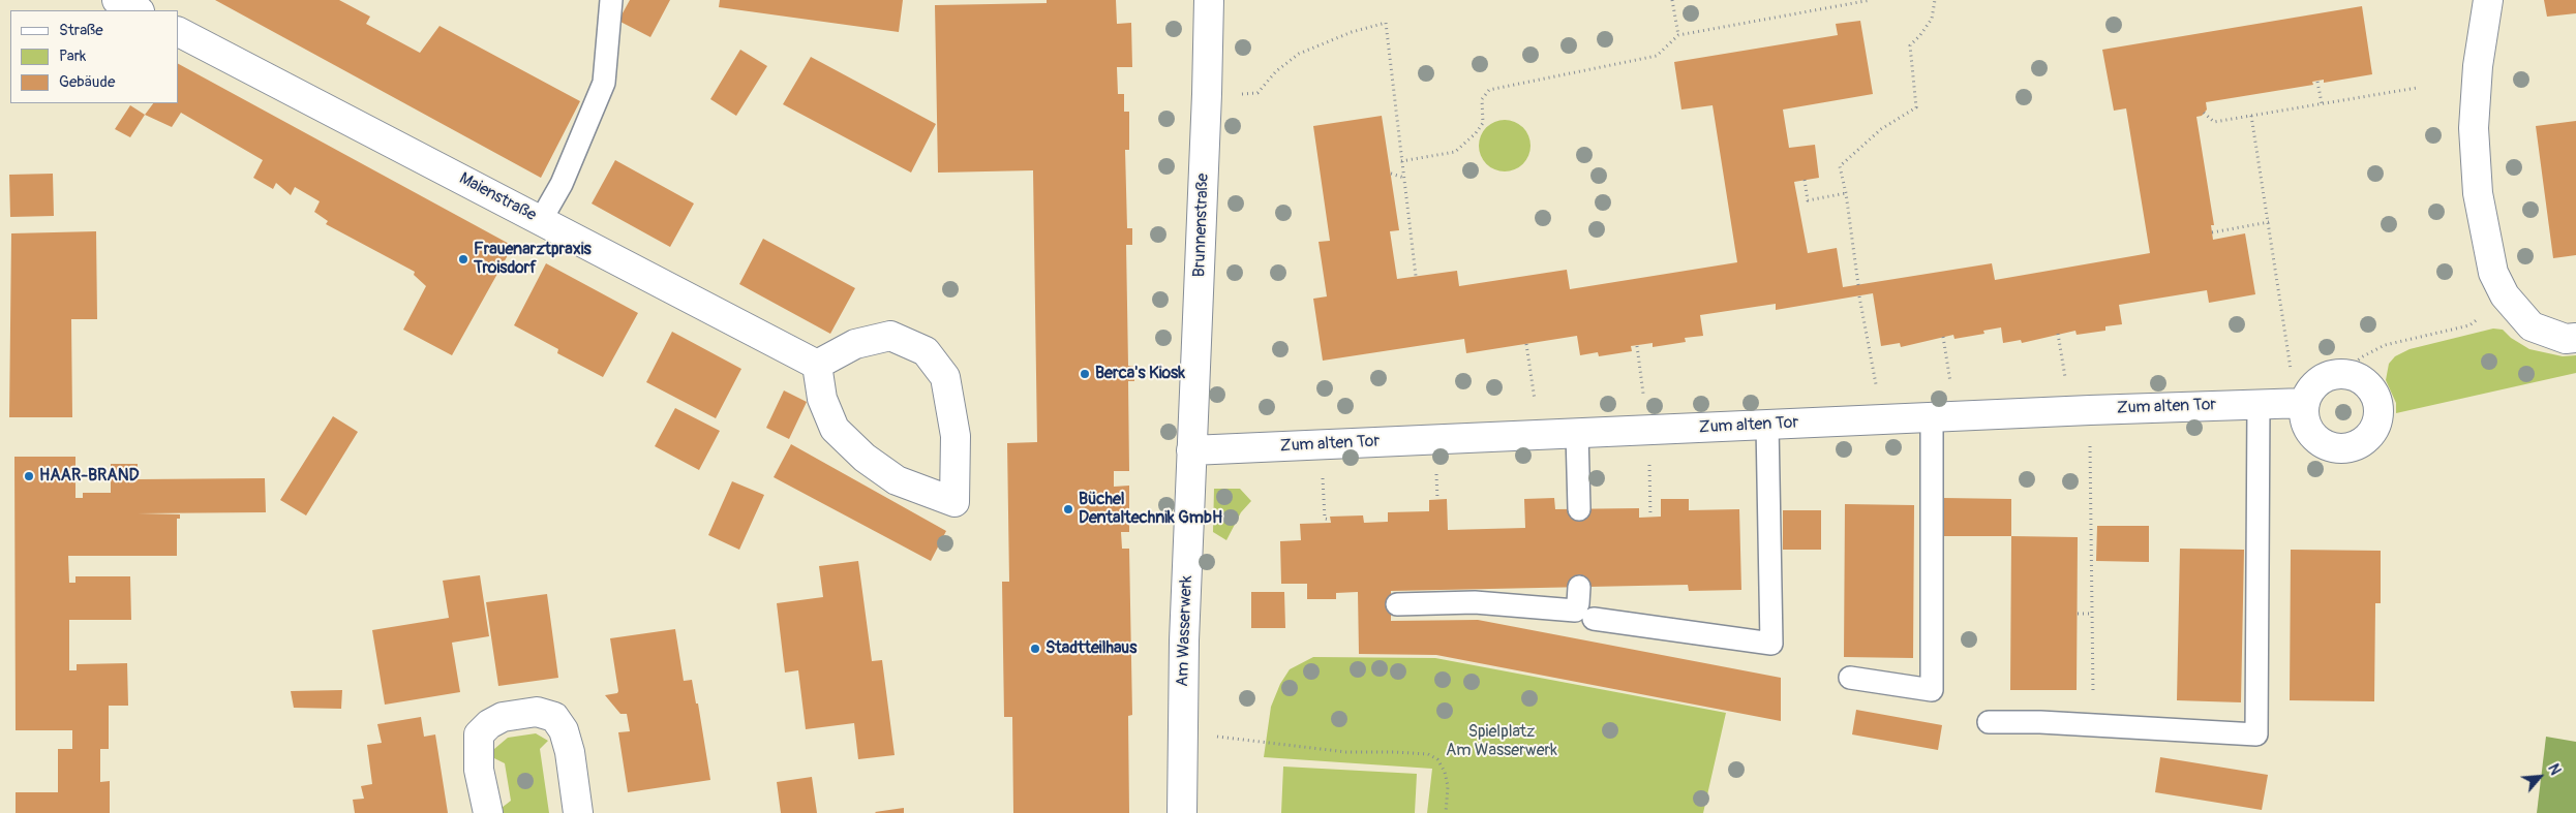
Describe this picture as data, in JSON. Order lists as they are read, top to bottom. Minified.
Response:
{"streets":{"street":["Maienstraße","Brunnenstraße","Zum alten Tor","Am Wasserwerk"]},"crossings":[["Brunnenstraße","Zum alten Tor"],["Brunnenstraße","Am Wasserwerk"],["Zum alten Tor","Am Wasserwerk"]],"parks":["Spielplatz Am Wasserwerk"],"places":["Frauenarztpraxis Troisdorf","Berca's Kiosk","HAAR-BRAND","Büchel Dentaltechnik GmbH","Stadtteilhaus"],"legend":["Straße","Park","Gebäude"],"north":"top right"}
